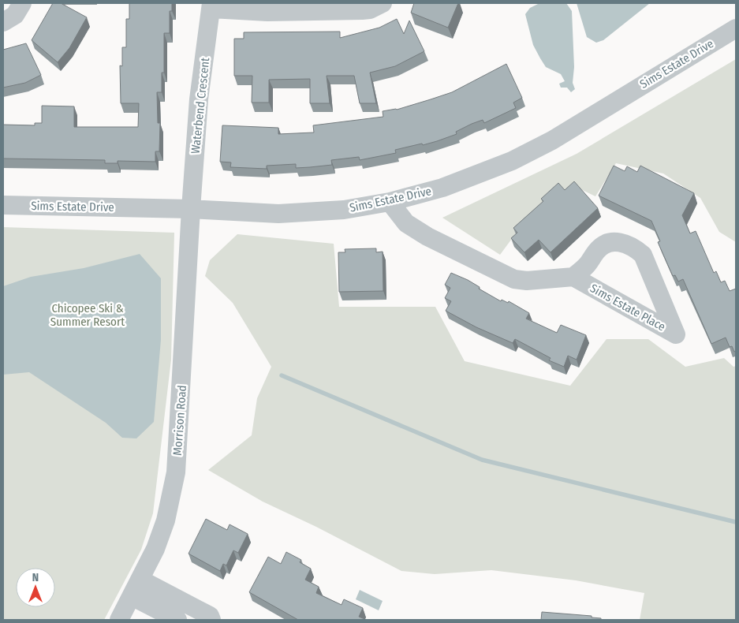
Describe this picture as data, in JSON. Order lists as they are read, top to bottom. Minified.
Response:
{"streets":{"street":["Sims Estate Drive","Waterbend Crescent","Sims Estate Place","Morrison Road"]},"crossings":[["Sims Estate Drive","Waterbend Crescent"],["Sims Estate Drive","Morrison Road"],["Waterbend Crescent","Morrison Road"]],"parks":["Chicopee Ski & Summer Resort"],"north":"top"}
